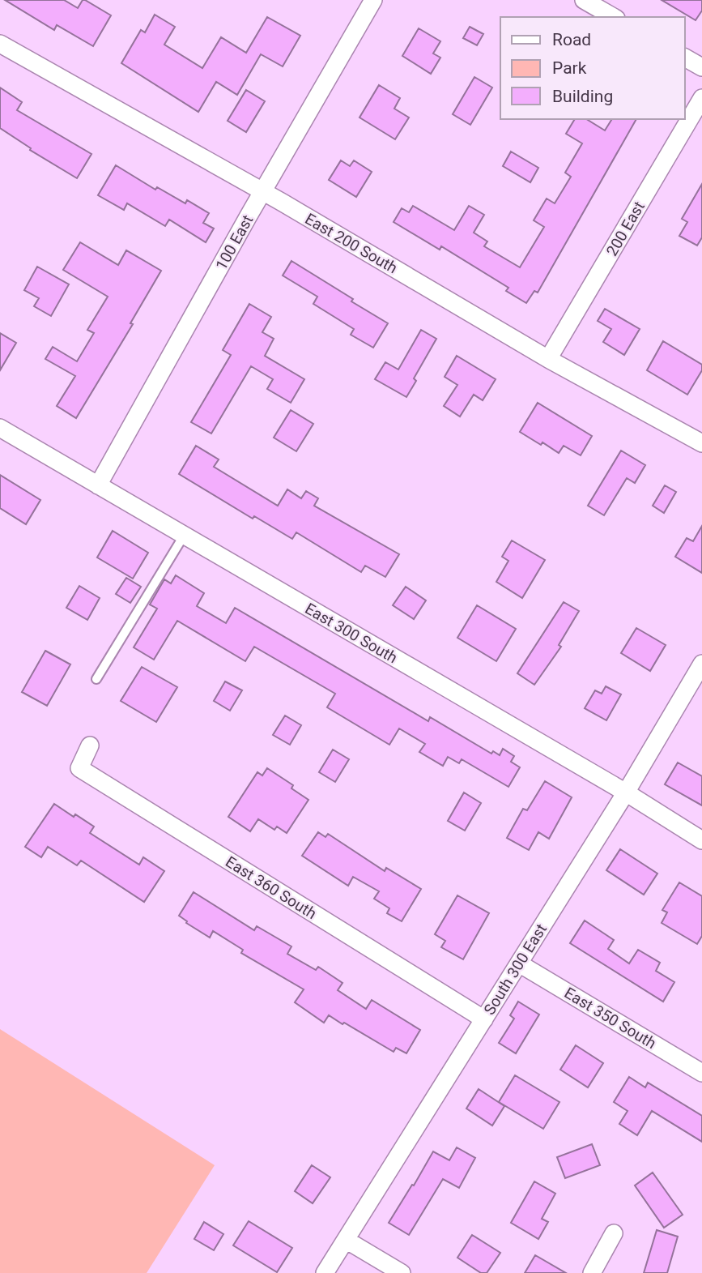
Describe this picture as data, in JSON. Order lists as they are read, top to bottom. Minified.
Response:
{"streets":{"street":["200 East","100 East","East 200 South","East 300 South","East 360 South","South 300 East","East 350 South"]},"crossings":[["200 East","East 200 South"],["100 East","East 200 South"],["100 East","East 300 South"],["East 300 South","South 300 East"],["East 360 South","South 300 East"],["South 300 East","East 350 South"]],"legend":["Road","Park","Building"]}
